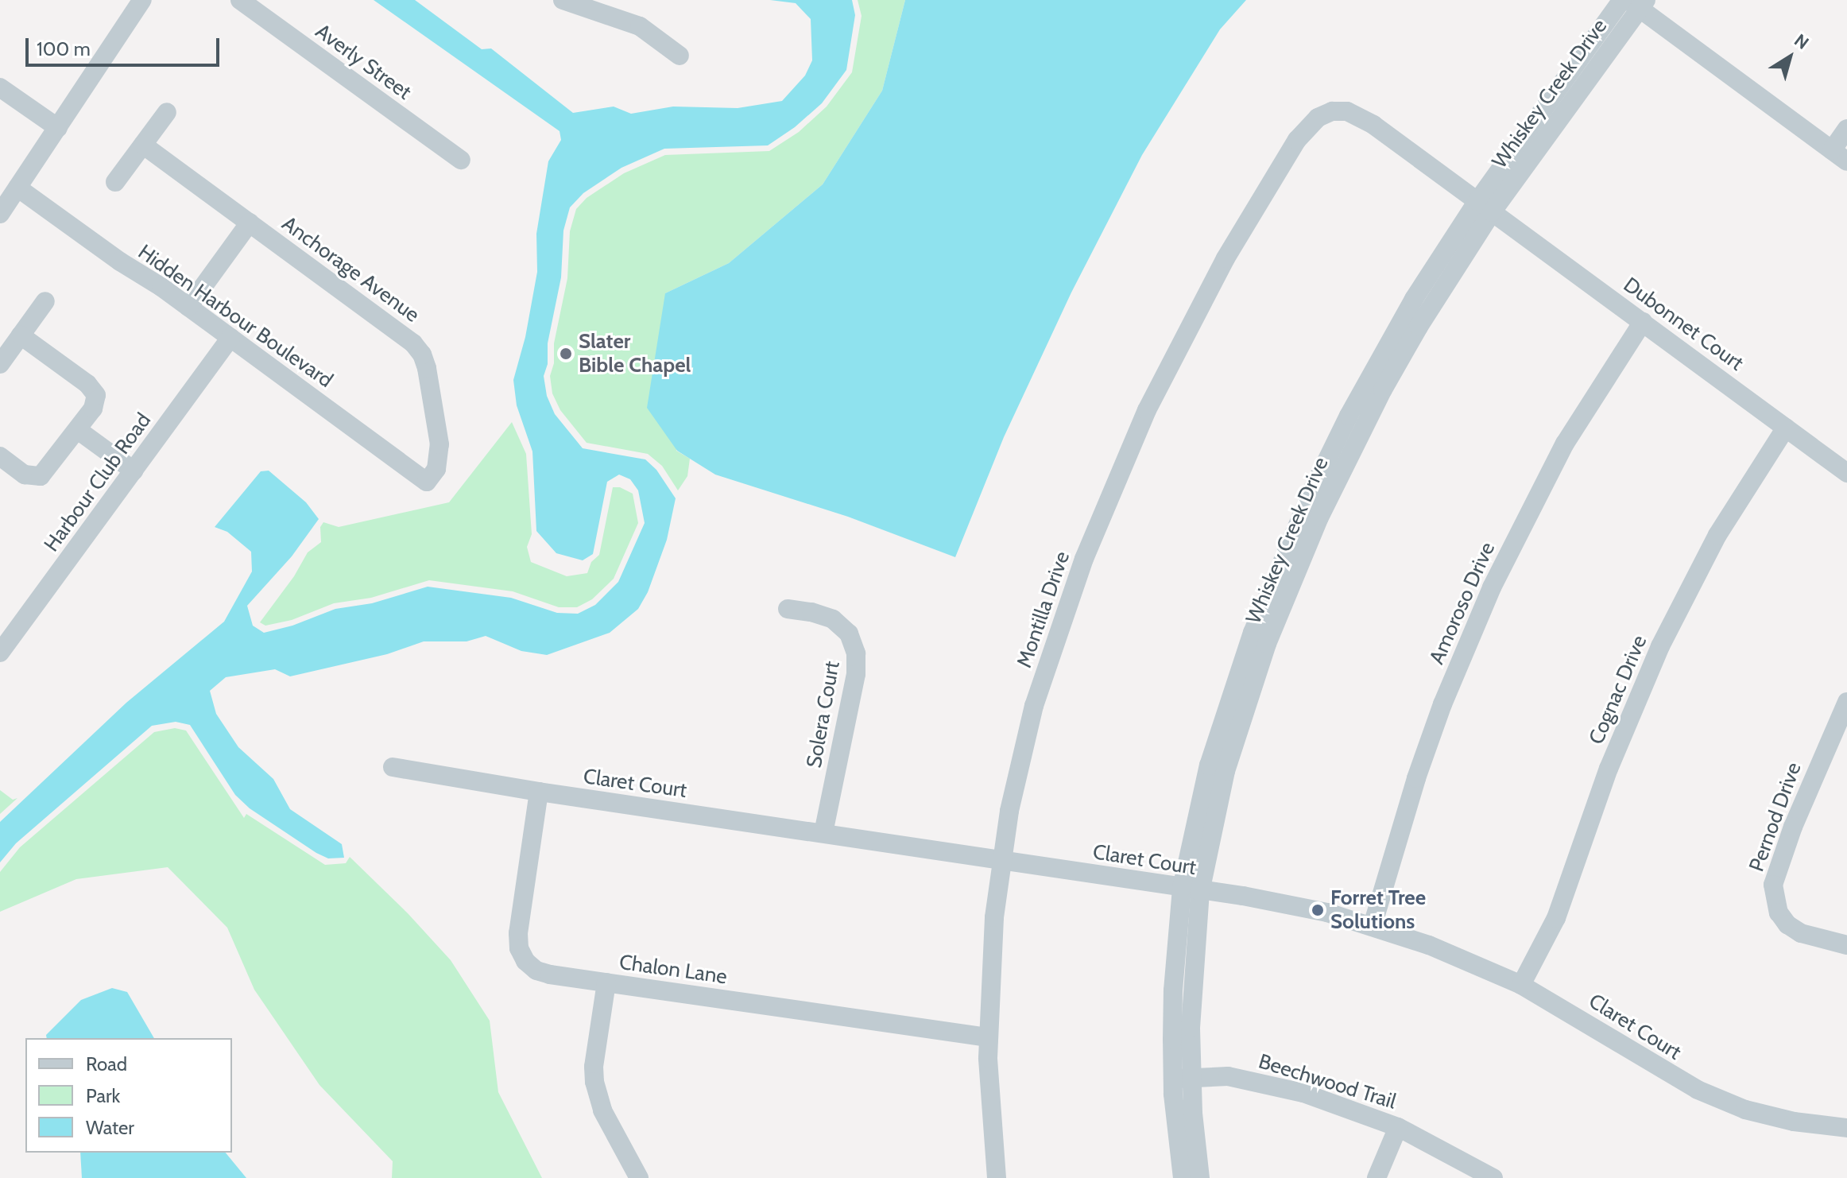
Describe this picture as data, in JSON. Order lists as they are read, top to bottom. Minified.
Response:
{"streets":{"street":["Averly Street","Whiskey Creek Drive","Anchorage Avenue","Hidden Harbour Boulevard","Dubonnet Court","Harbour Club Road","Amoroso Drive","Montilla Drive","Cognac Drive","Solera Court","Claret Court","Pernod Drive","Chalon Lane","Beechwood Trail"]},"crossings":[["Whiskey Creek Drive","Dubonnet Court"],["Whiskey Creek Drive","Claret Court"],["Whiskey Creek Drive","Beechwood Trail"],["Anchorage Avenue","Hidden Harbour Boulevard"],["Hidden Harbour Boulevard","Harbour Club Road"],["Dubonnet Court","Amoroso Drive"],["Dubonnet Court","Montilla Drive"],["Dubonnet Court","Cognac Drive"],["Amoroso Drive","Claret Court"],["Montilla Drive","Claret Court"],["Montilla Drive","Chalon Lane"],["Cognac Drive","Claret Court"],["Solera Court","Claret Court"],["Claret Court","Chalon Lane"]],"places":["Slater Bible Chapel","Forret Tree Solutions"],"legend":["Road","Park","Water"],"scale_bar":"100 m","north":"top right"}
